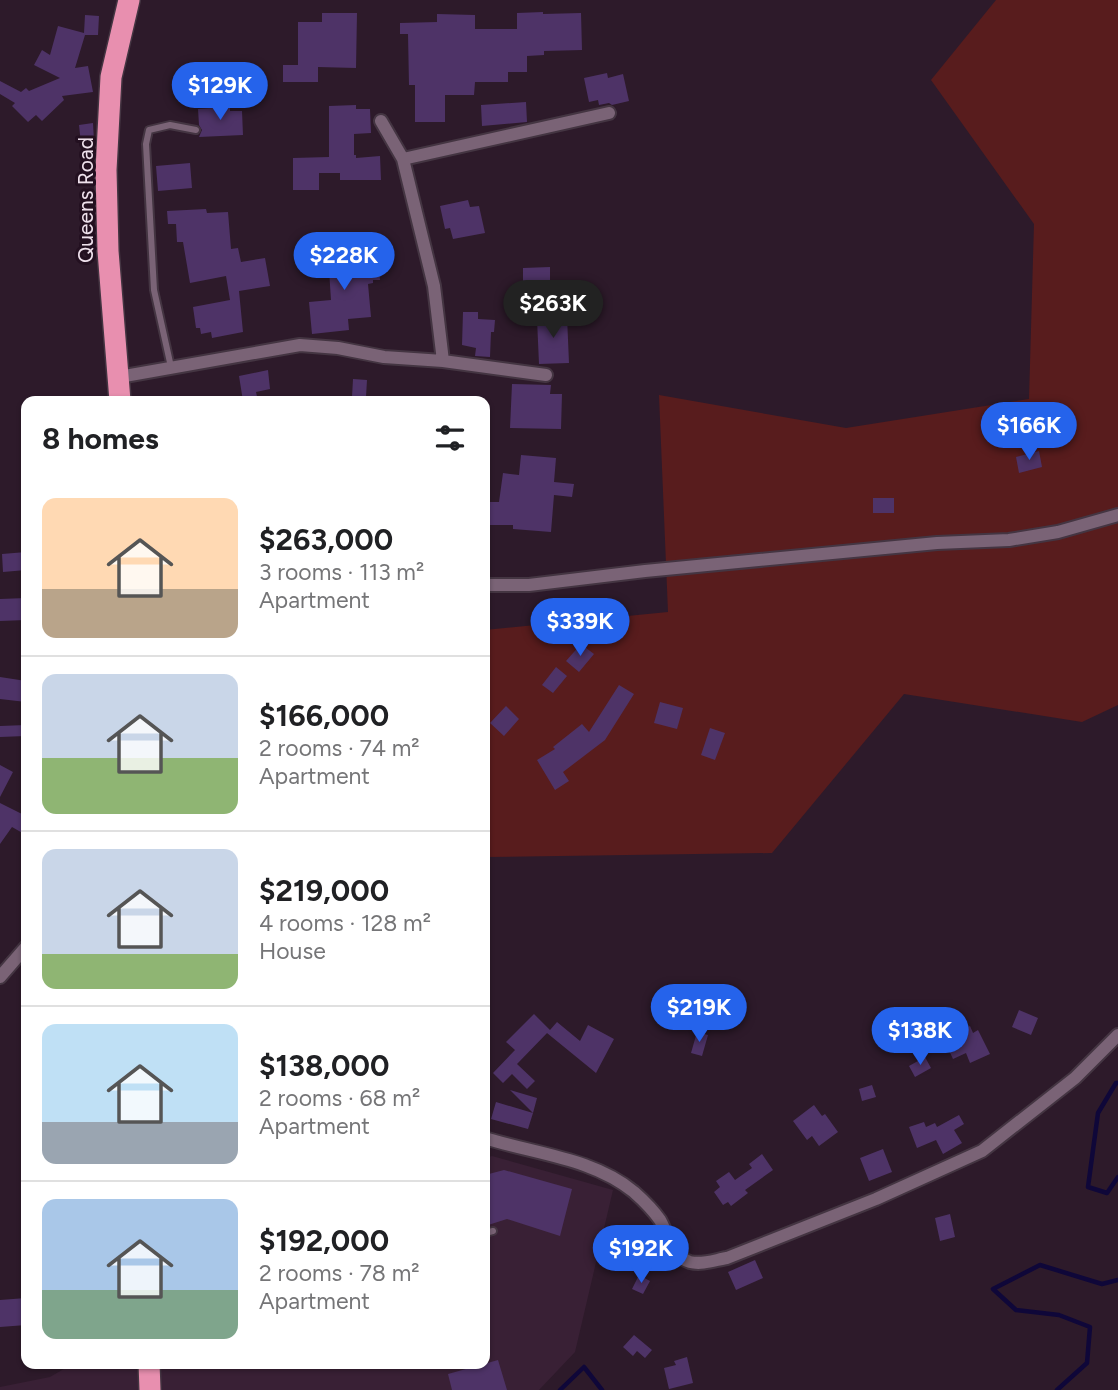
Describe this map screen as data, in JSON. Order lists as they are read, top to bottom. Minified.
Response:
{"streets":{"highway":["Queens Road"]},"page":{"price":["$129K","$228K","$263K","$166K","$339K","$219K","$138K","$192K"],"heading":"8 homes","list":[{"name":"$263,000","note":"3 rooms · 113 m² · Apartment"},{"name":"$166,000","note":"2 rooms · 74 m² · Apartment"},{"name":"$219,000","note":"4 rooms · 128 m² · House"},{"name":"$138,000","note":"2 rooms · 68 m² · Apartment"},{"name":"$192,000","note":"2 rooms · 78 m² · Apartment"}]}}
